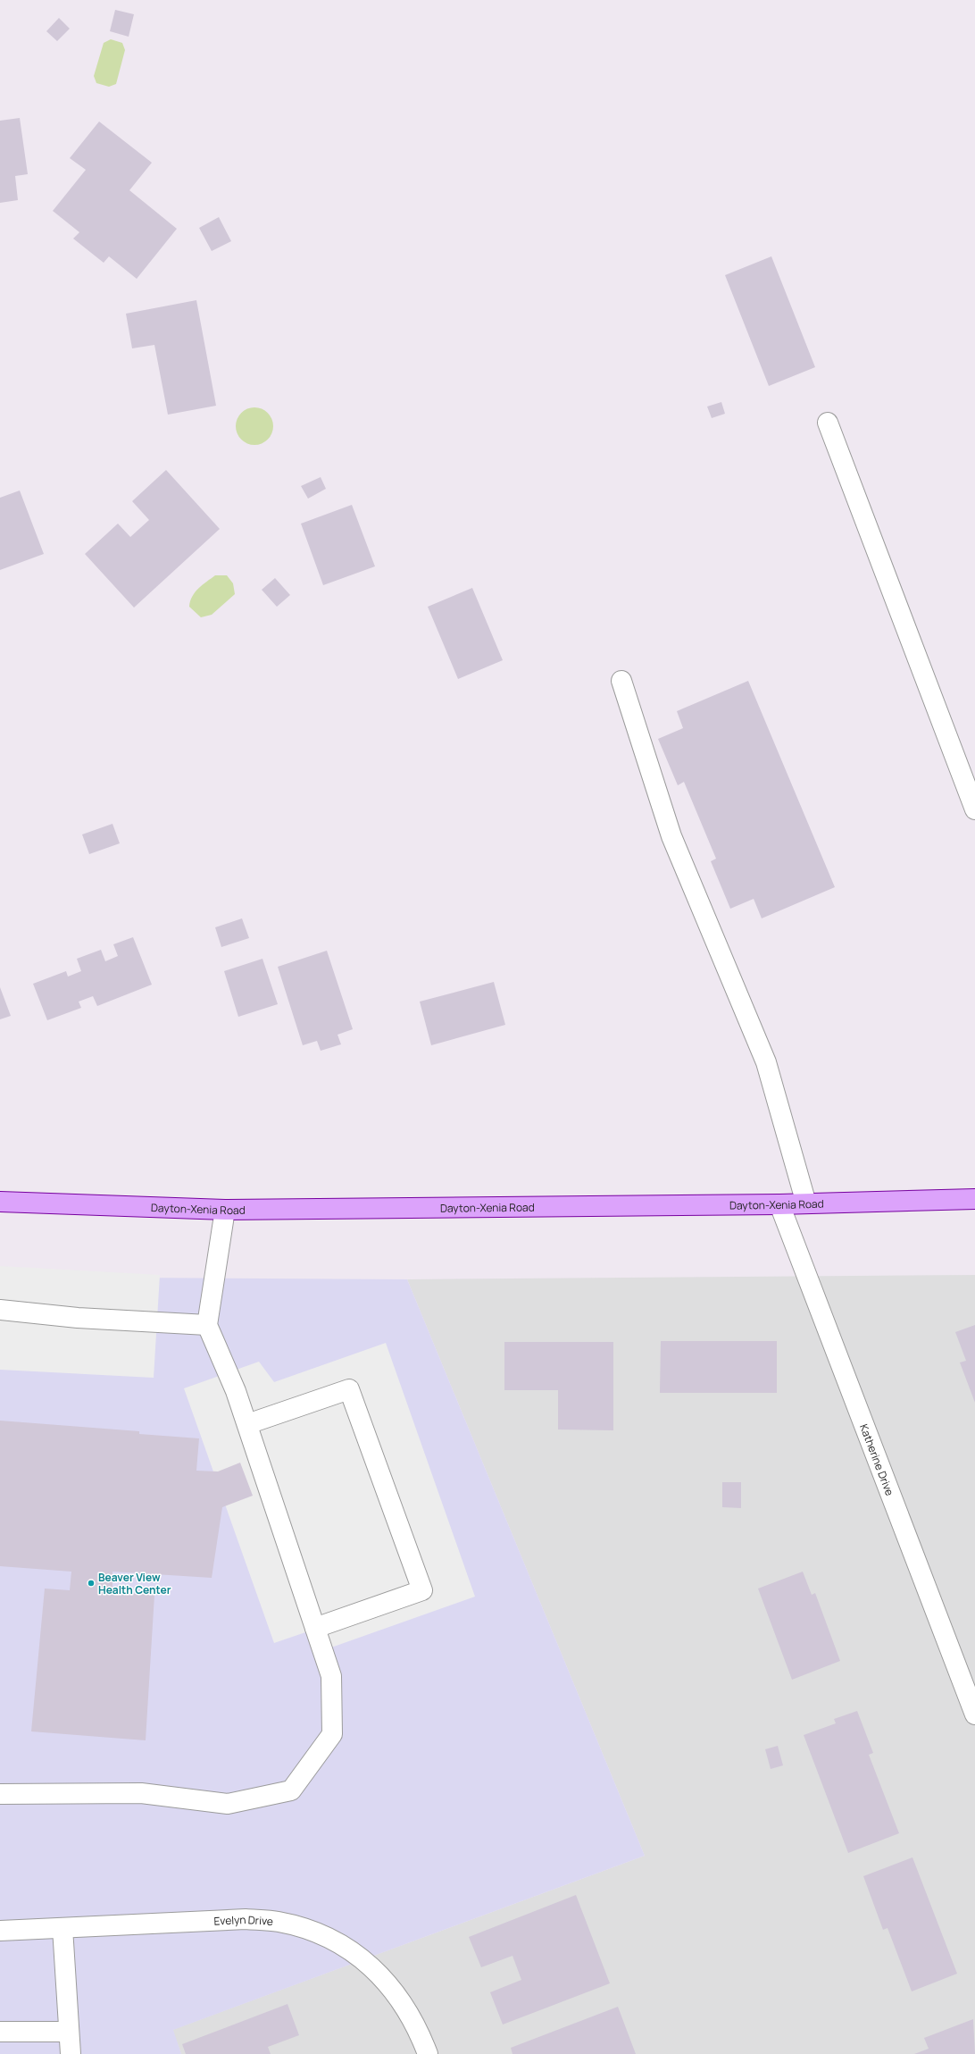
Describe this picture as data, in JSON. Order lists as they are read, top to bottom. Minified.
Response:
{"streets":{"main road":["Dayton-Xenia Road"],"street":["Katherine Drive","Evelyn Drive"]},"crossings":[["Dayton-Xenia Road","Katherine Drive"]],"places":["Beaver View Health Center"]}
